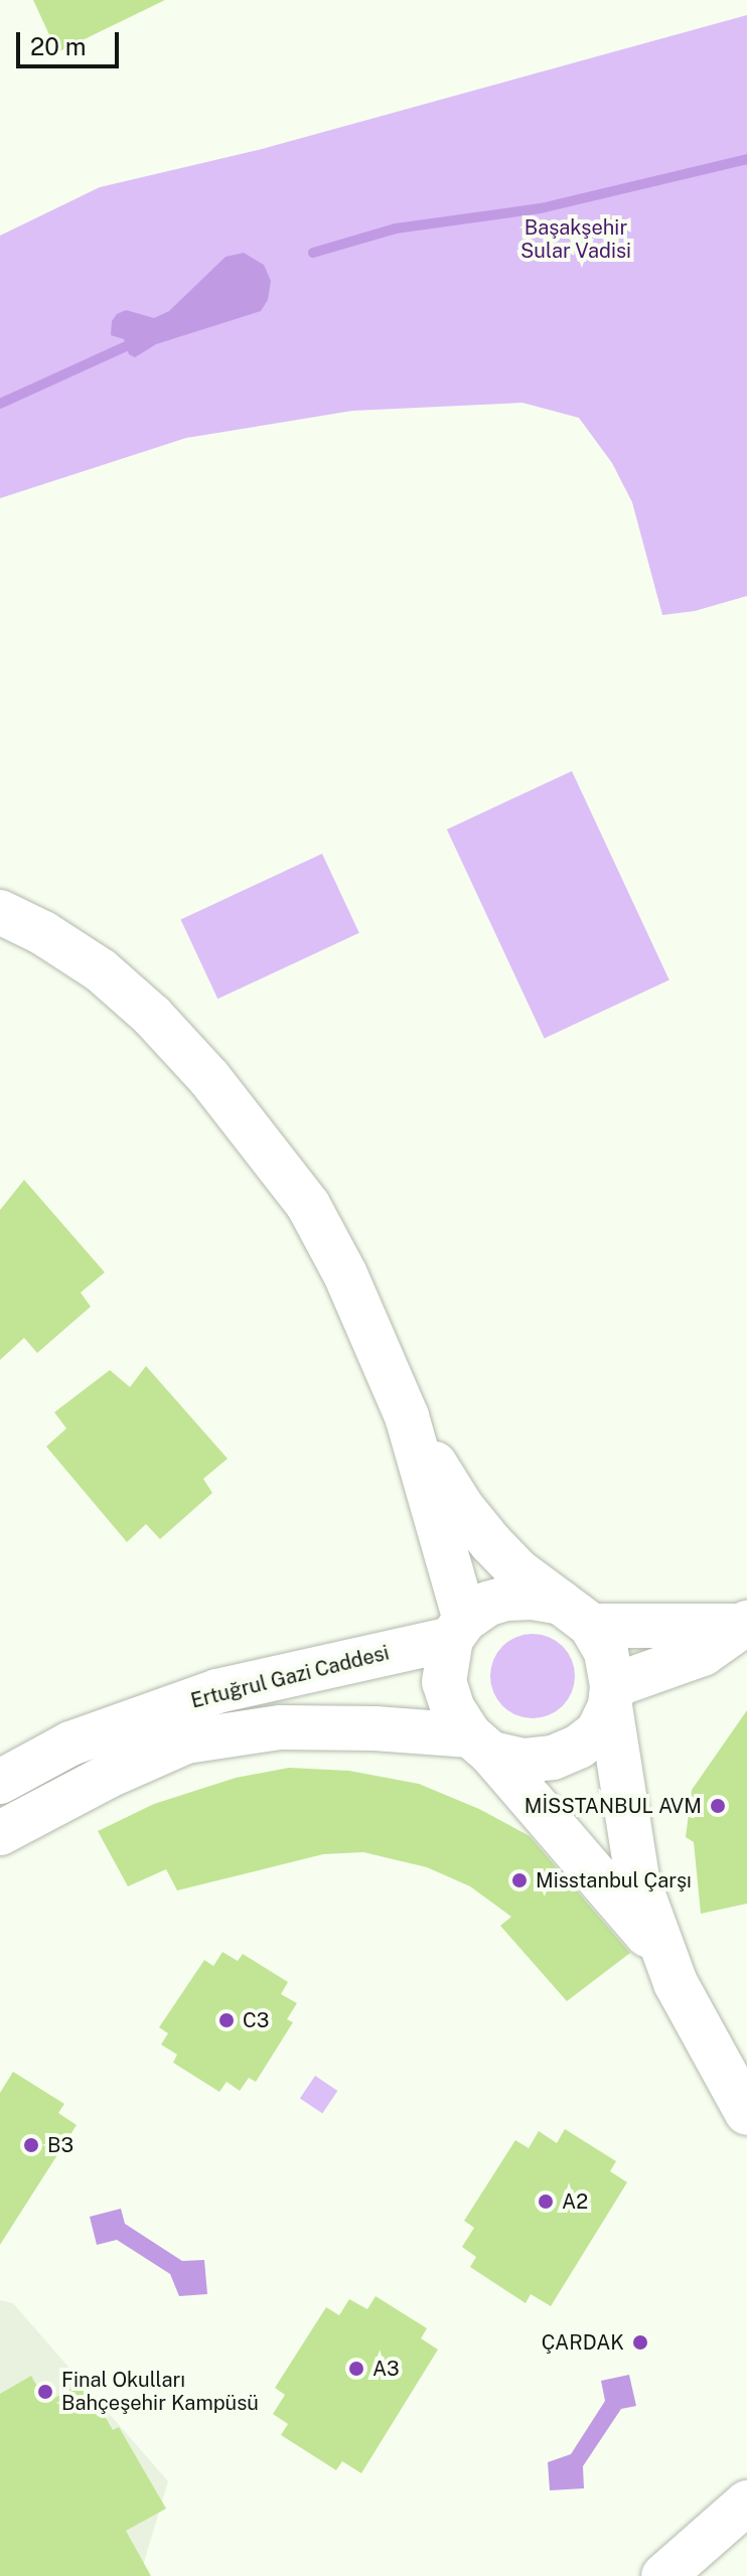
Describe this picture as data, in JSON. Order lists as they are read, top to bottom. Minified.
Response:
{"streets":{"street":["Ertuğrul Gazi Caddesi"]},"parks":["Başakşehir Sular Vadisi"],"places":["MİSSTANBUL AVM","Misstanbul Çarşı","C3","B3","A2","ÇARDAK","A3","Final Okulları Bahçeşehir Kampüsü"],"scale_bar":"20 m"}
